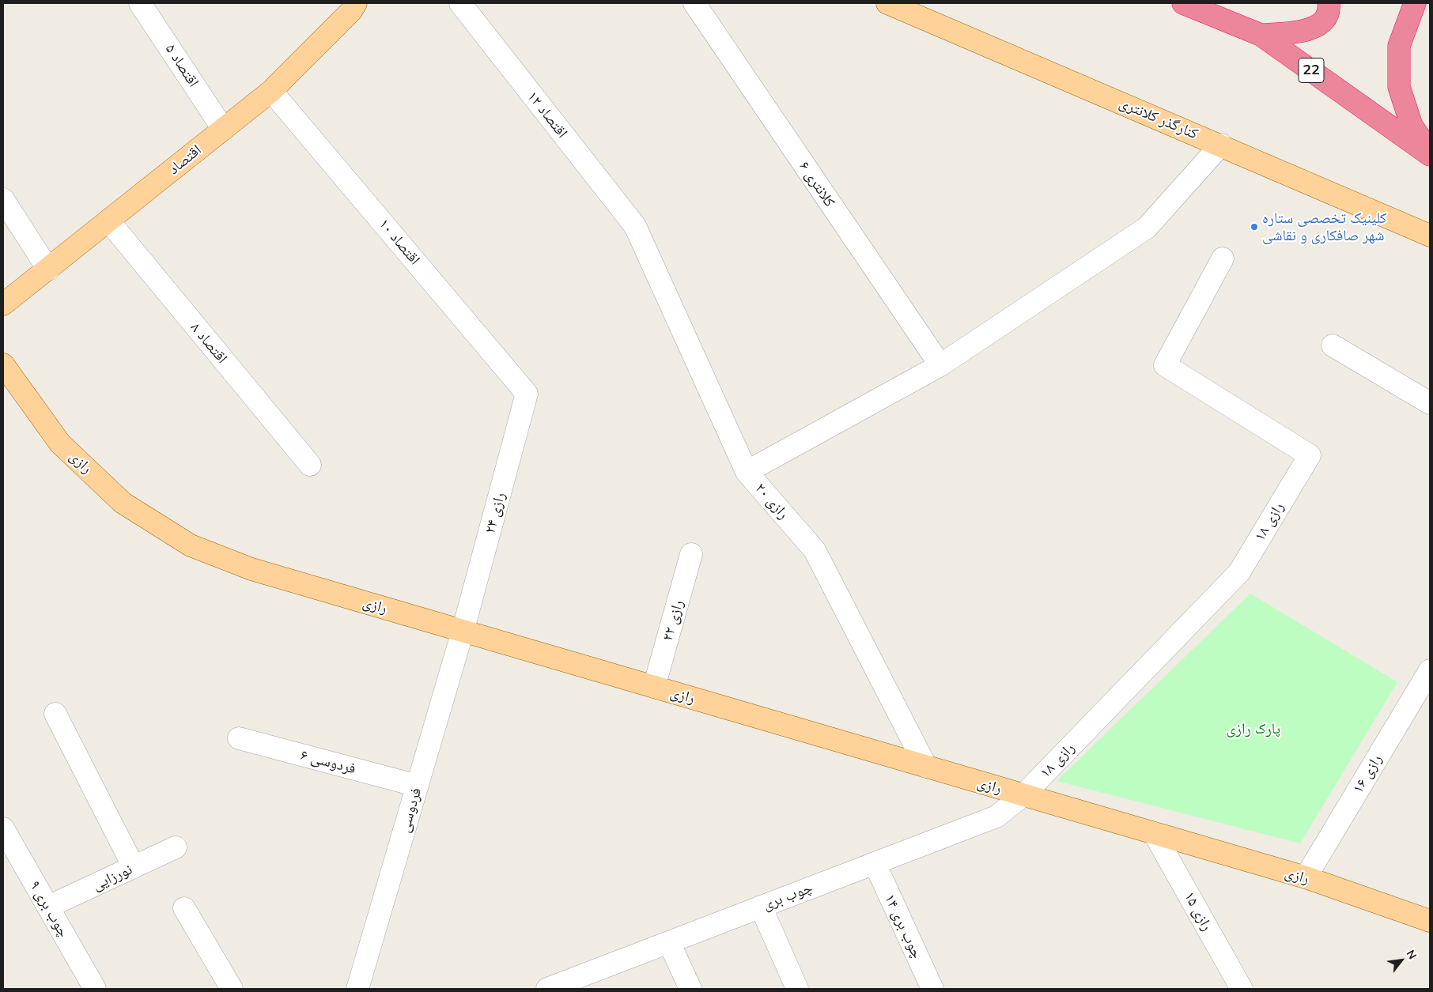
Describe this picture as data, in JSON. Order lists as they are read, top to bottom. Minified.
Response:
{"streets":{"highway":["22"],"main road":["کنارگذر کلانتری","اقتصاد","رازی"],"street":["۵ اقتصاد","۱۲ اقتصاد","کلانتری ۶","۱۰ اقتصاد","۸ اقتصاد","رازی ۲۰","رازی ۲۴","رازی ۱۸","رازی ۲۲","فردوسی ۶","رازی ۱۶","فردوسی","نورزایی","چوب بری","۹ چوب بری","۱۵ رازی","۱۴ چوب بری"]},"crossings":[["۵ اقتصاد","اقتصاد"],["۱۲ اقتصاد","رازی ۲۰"],["اقتصاد","۱۰ اقتصاد"],["اقتصاد","۸ اقتصاد"],["۱۰ اقتصاد","رازی ۲۴"],["رازی","رازی ۲۰"],["رازی","رازی ۲۴"],["رازی","رازی ۱۸"],["رازی","رازی ۲۲"],["رازی","رازی ۱۶"],["رازی","فردوسی"],["رازی","چوب بری"],["رازی","۱۵ رازی"],["رازی ۲۴","فردوسی"],["رازی ۱۸","چوب بری"],["فردوسی ۶","فردوسی"],["نورزایی","۹ چوب بری"],["چوب بری","۱۴ چوب بری"]],"parks":["پارک رازی"],"places":["کلینیک تخصصی ستاره شهر صافکاری و نقاشی"],"north":"top right"}
